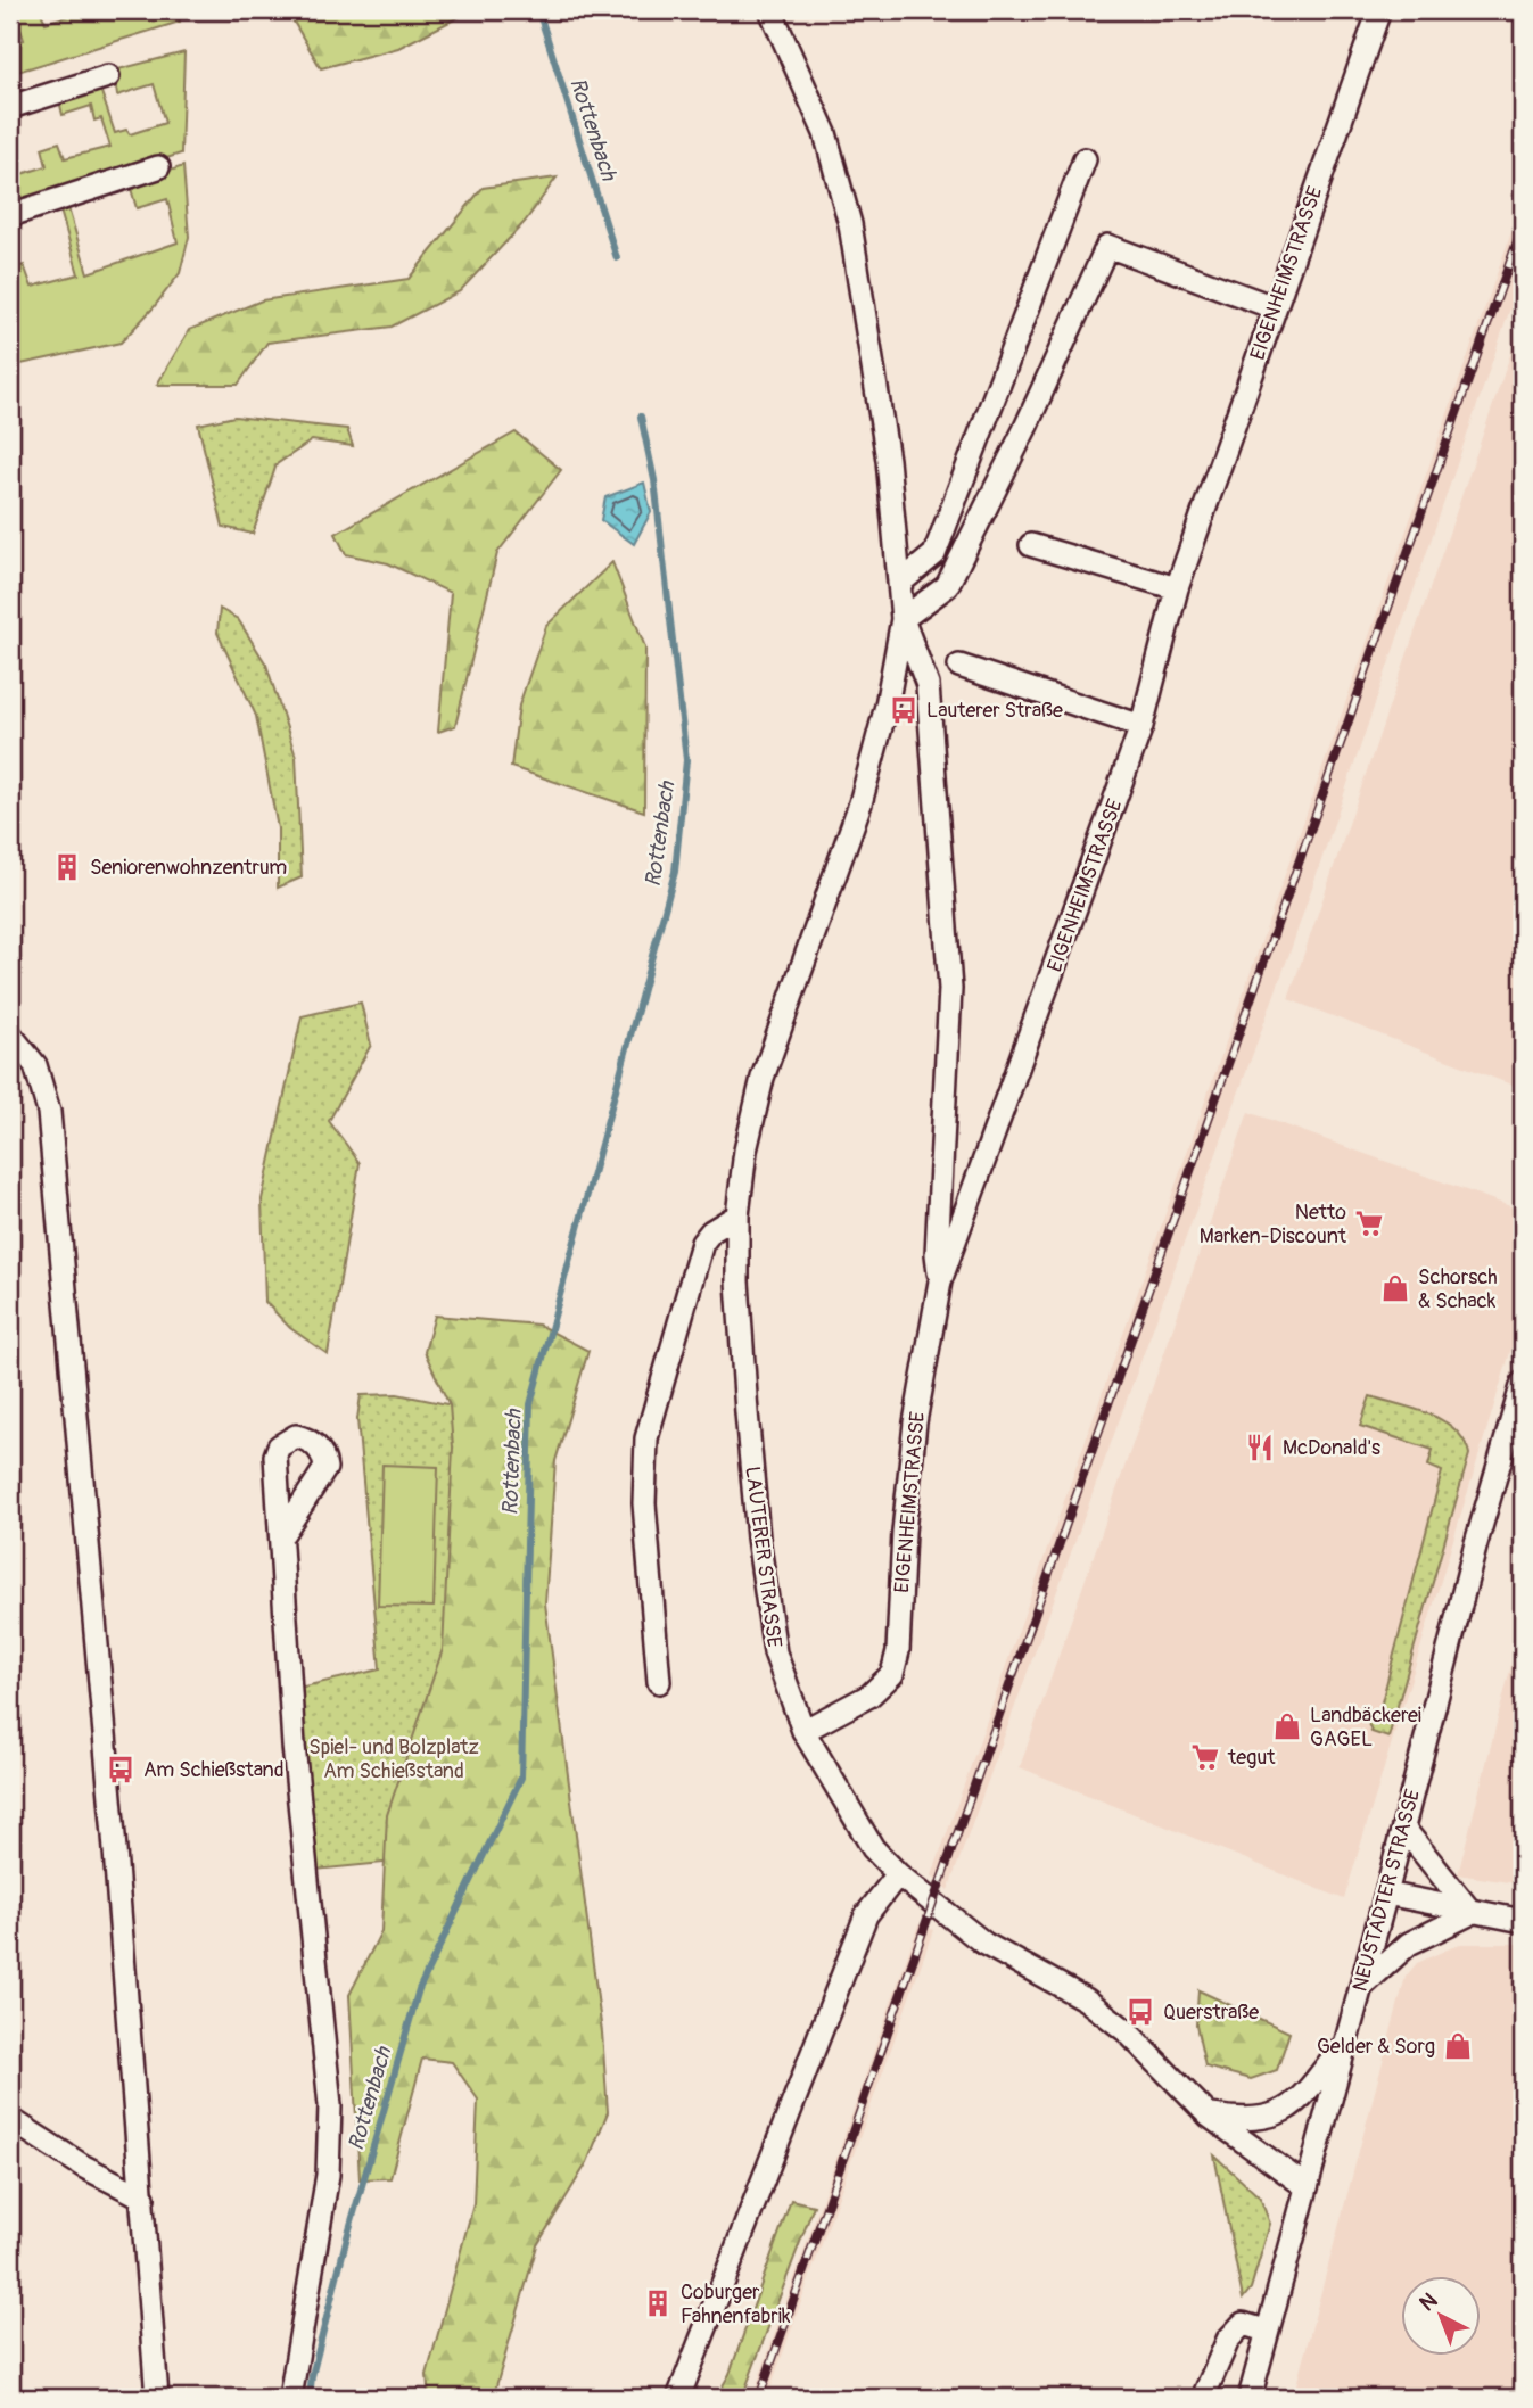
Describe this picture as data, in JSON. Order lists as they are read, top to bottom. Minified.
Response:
{"streets":{"street":["EIGENHEIMSTRASSE","LAUTERER STRASSE","NEUSTADTER STRASSE"]},"crossings":[["EIGENHEIMSTRASSE","LAUTERER STRASSE"],["LAUTERER STRASSE","NEUSTADTER STRASSE"]],"water":["Rottenbach"],"parks":["Spiel- und Bolzplatz Am Schießstand"],"places":{"bus stop":["Lauterer Straße","Am Schießstand","Querstraße"],"building":["Seniorenwohnzentrum","Coburger Fahnenfabrik"],"supermarket":["Netto Marken-Discount","tegut"],"shop":["Schorsch & Schack","Landbäckerei GAGEL","Gelder & Sorg"],"restaurant":["McDonald's"]},"north":"top left"}
